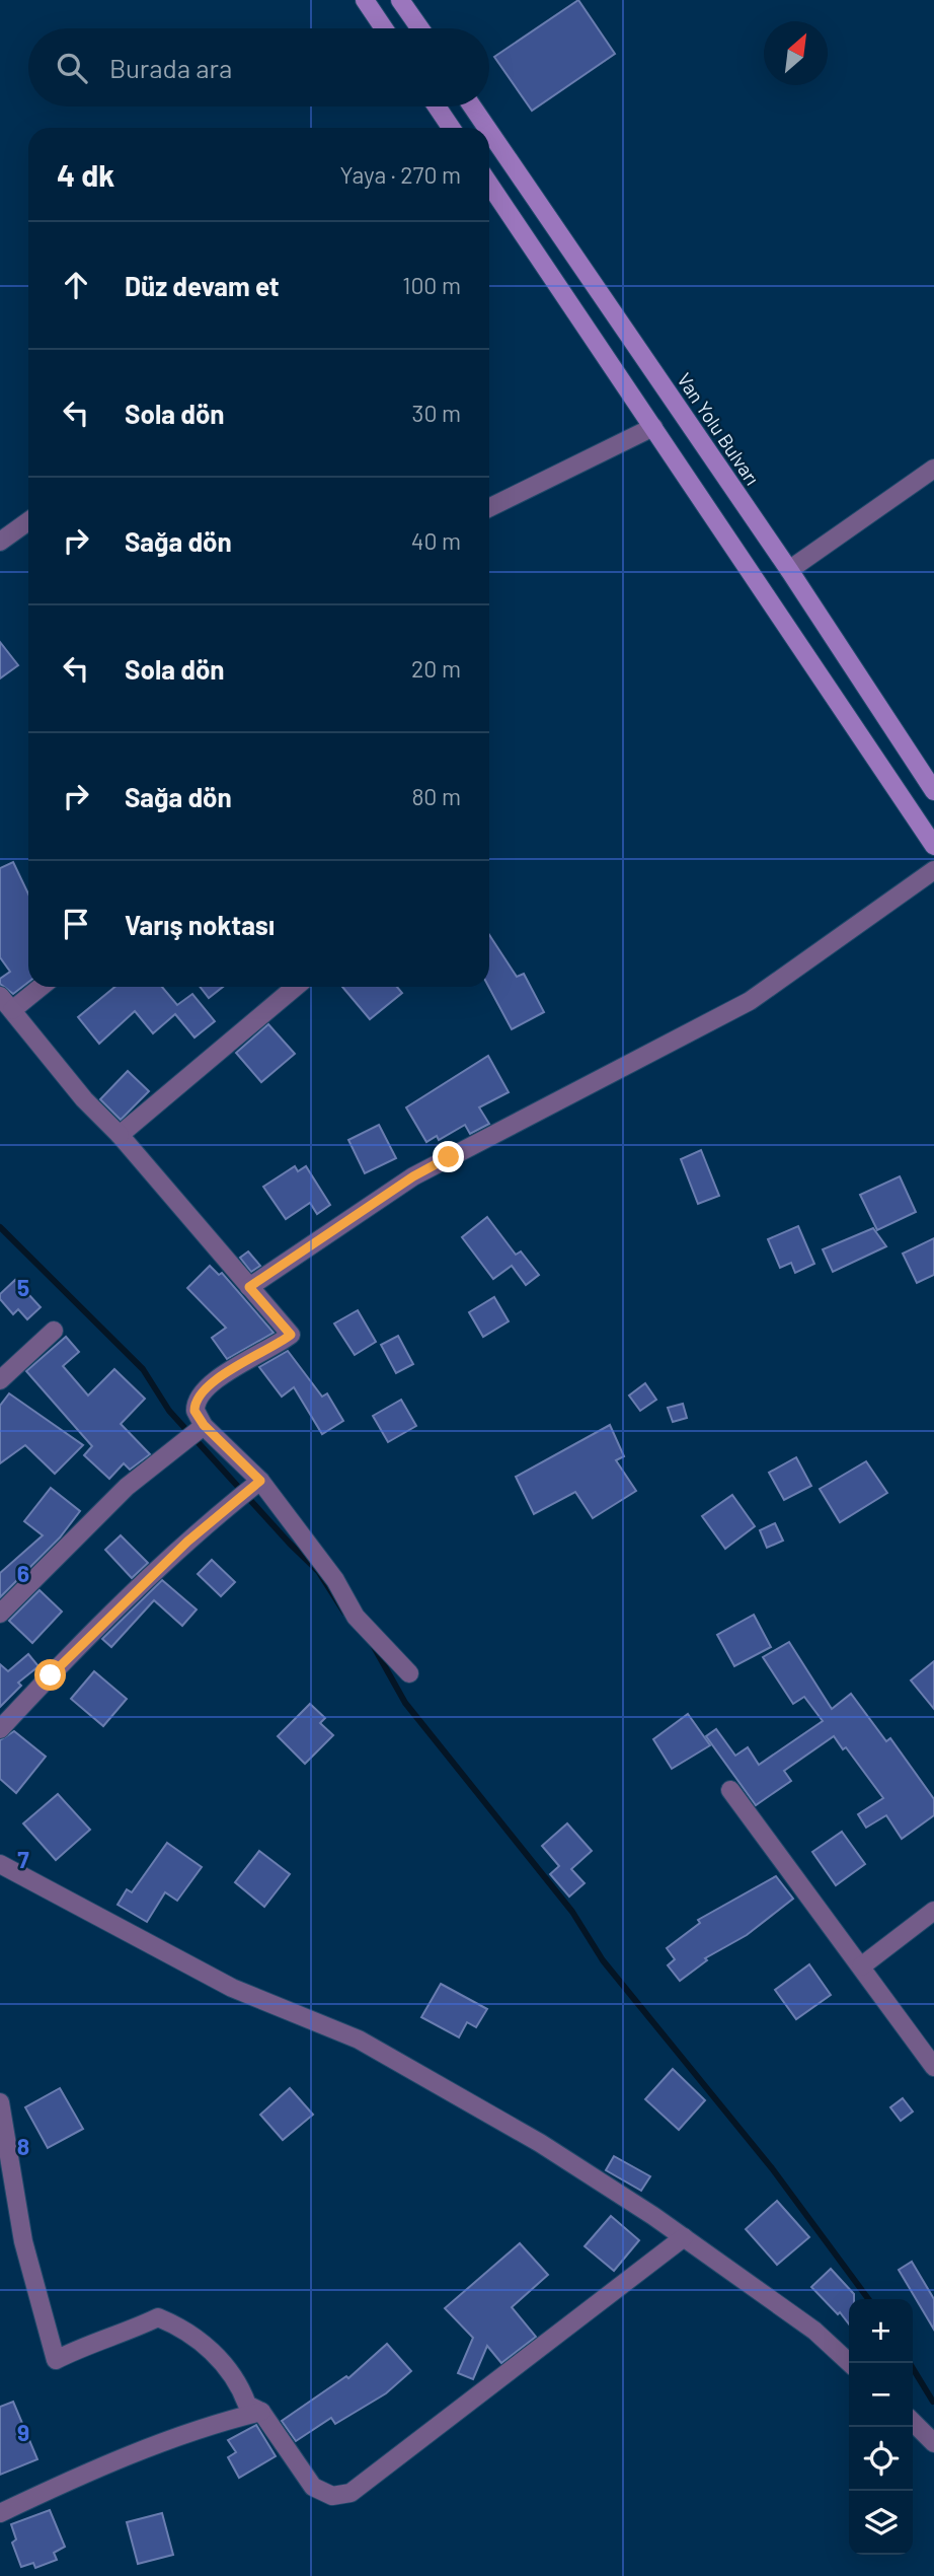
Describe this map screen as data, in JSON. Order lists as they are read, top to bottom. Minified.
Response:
{"streets":{"main road":["Van Yolu Bulvarı"]},"north":"top right","page":{"search":"Burada ara","heading":["4 dk","Yaya · 270 m"],"list":[["Düz devam et","100 m"],["Sola dön","30 m"],["Sağa dön","40 m"],["Sola dön","20 m"],["Sağa dön","80 m"],"Varış noktası"],"map_buttons":["+","−"]},"grid":{"rows":["5","6","7","8","9"]}}
